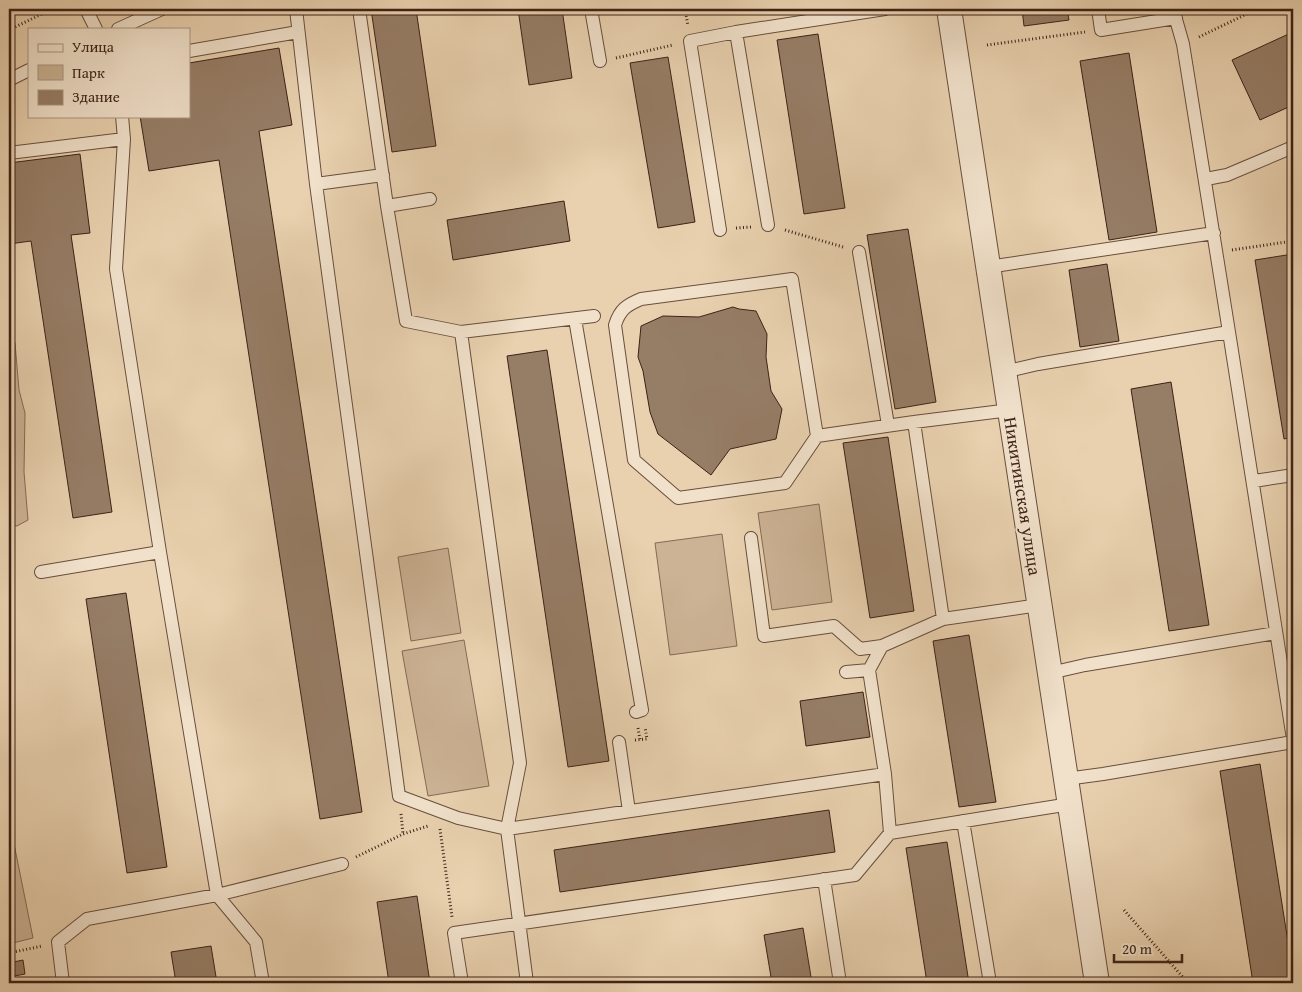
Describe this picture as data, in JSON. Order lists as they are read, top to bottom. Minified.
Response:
{"streets":{"street":["Никитинская улица"]},"legend":["Улица","Парк","Здание"],"scale_bar":"20 m"}
